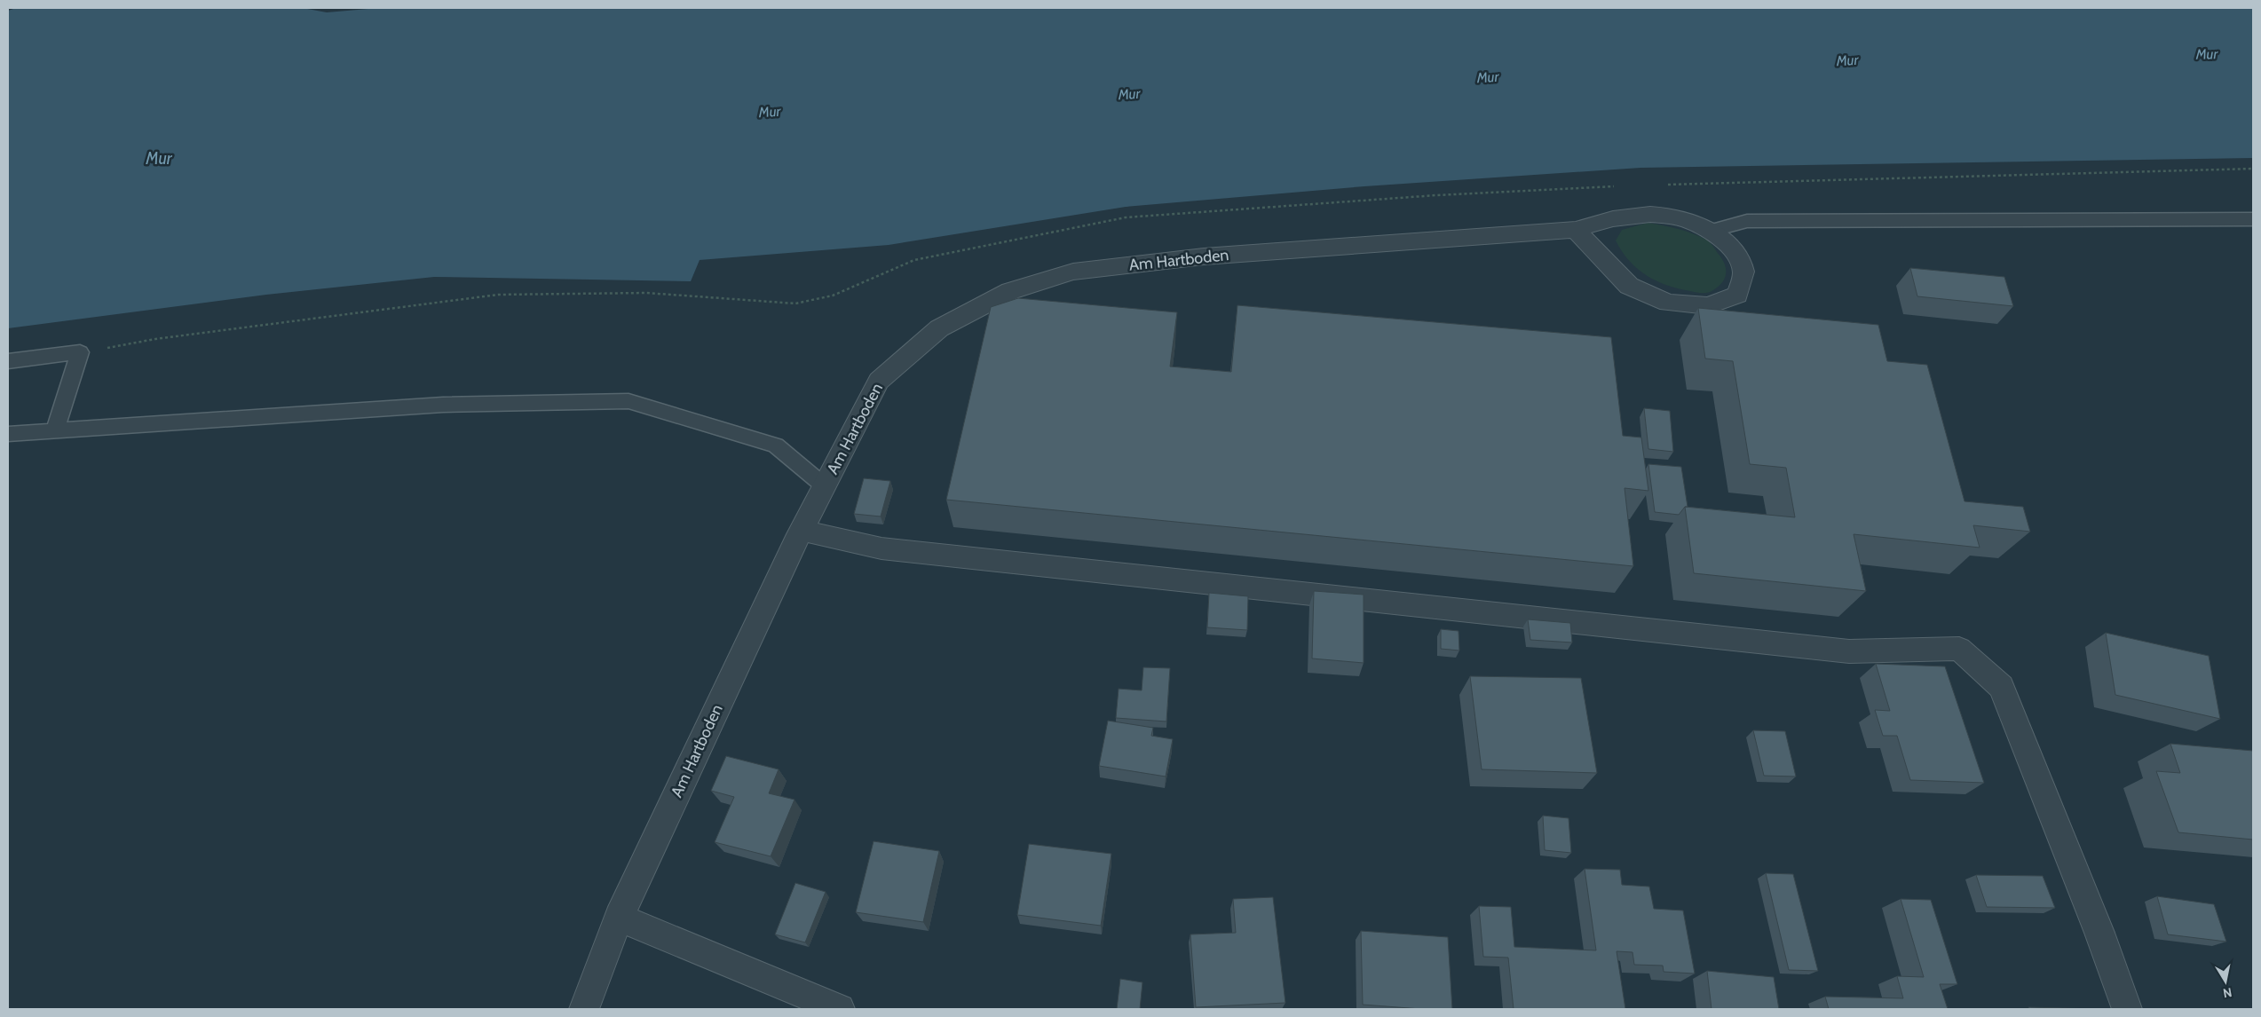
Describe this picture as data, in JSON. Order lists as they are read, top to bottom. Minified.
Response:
{"streets":{"street":["Am Hartboden"]},"water":["Mur"],"north":"bottom"}
